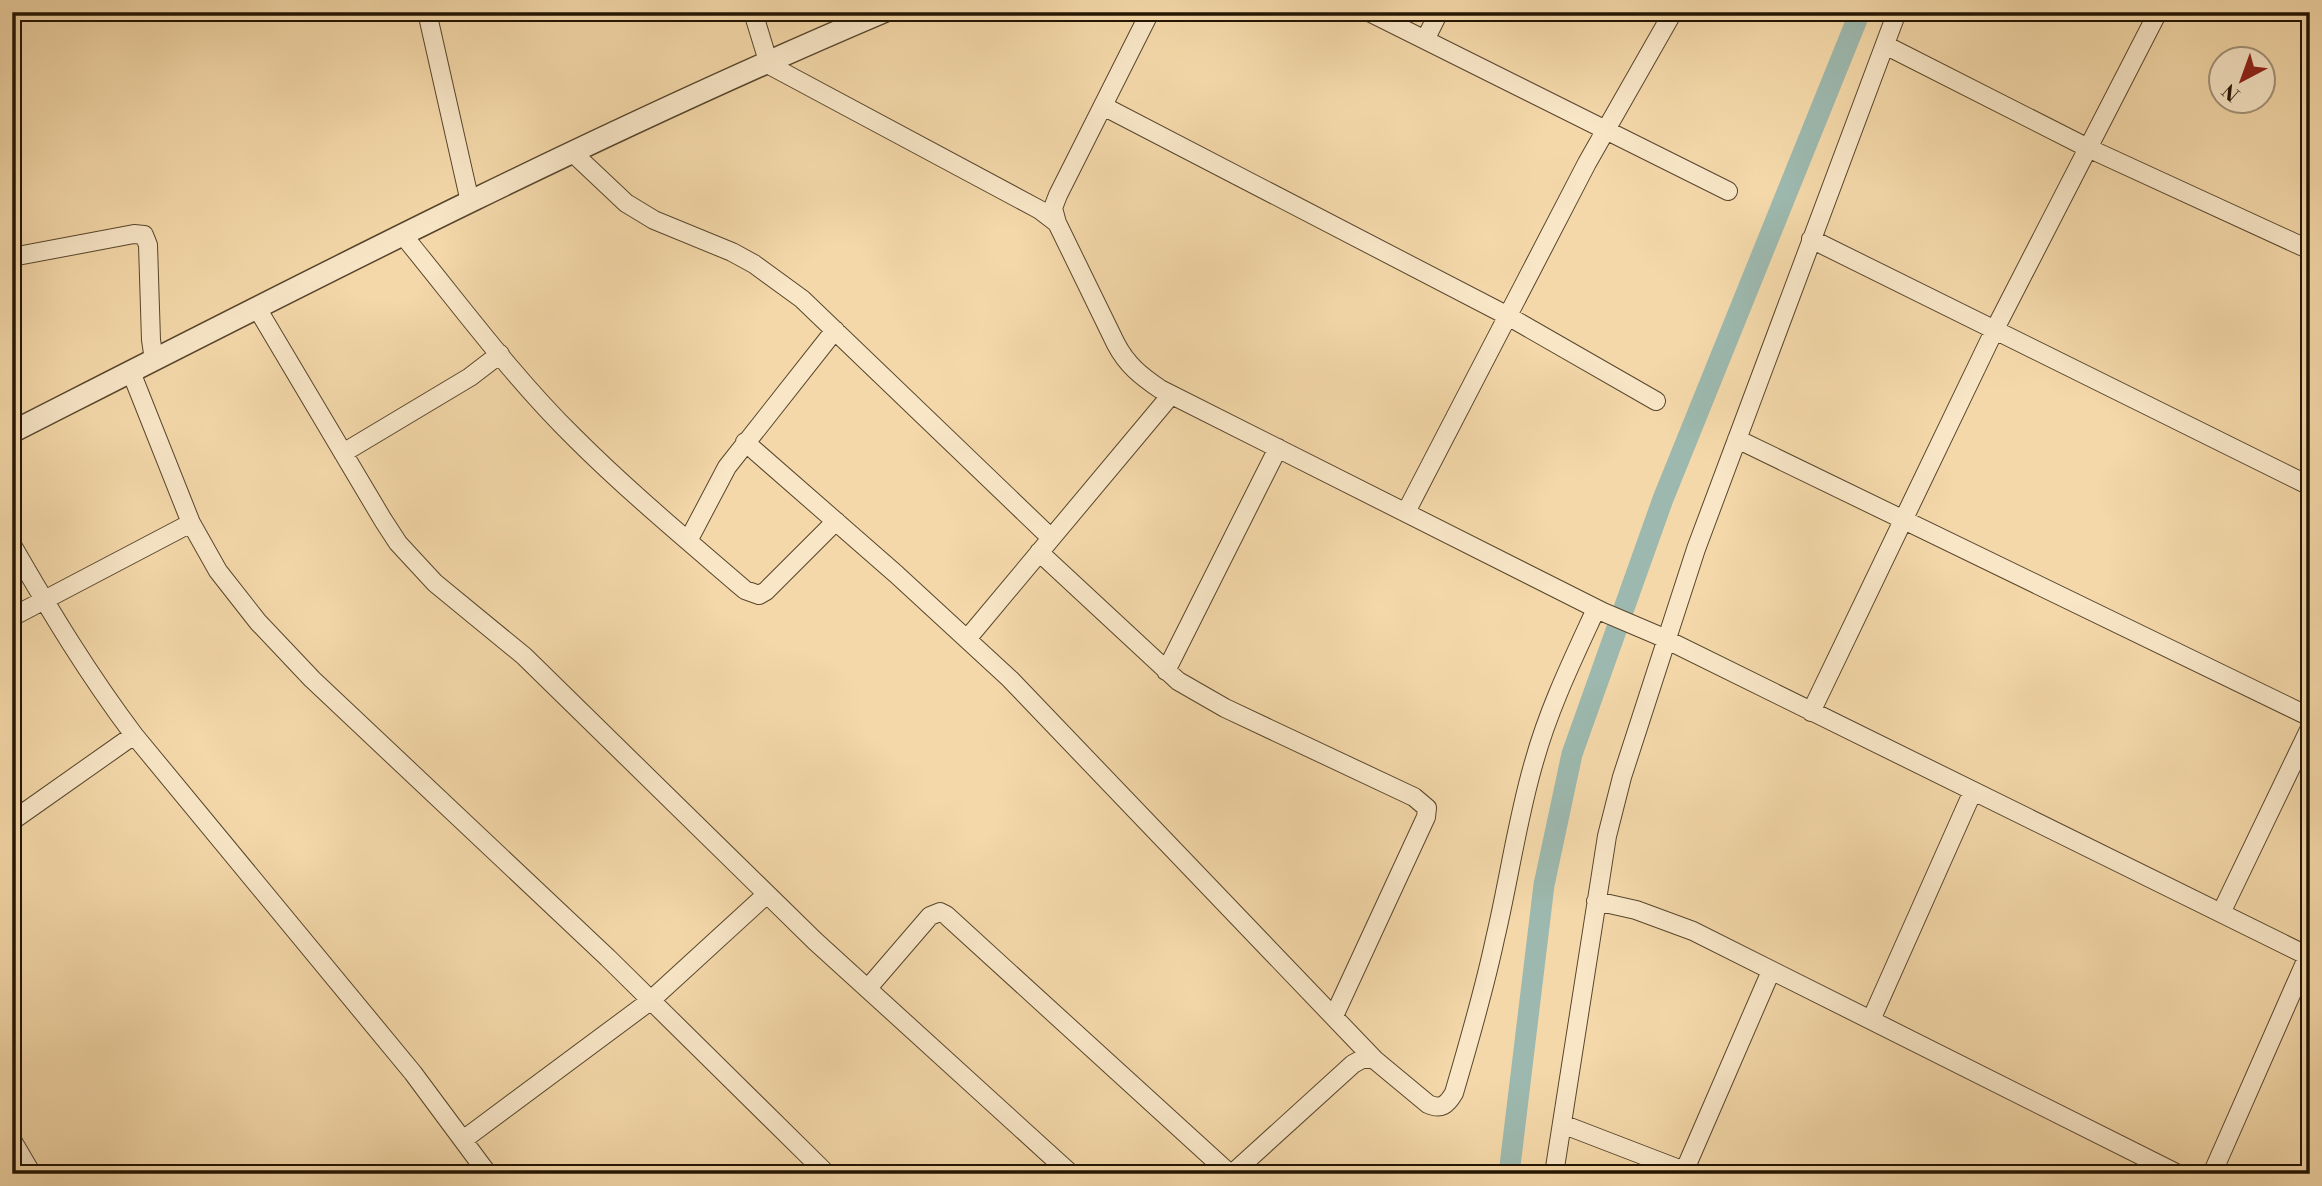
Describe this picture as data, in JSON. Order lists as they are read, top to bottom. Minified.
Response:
{"north":"bottom left"}
